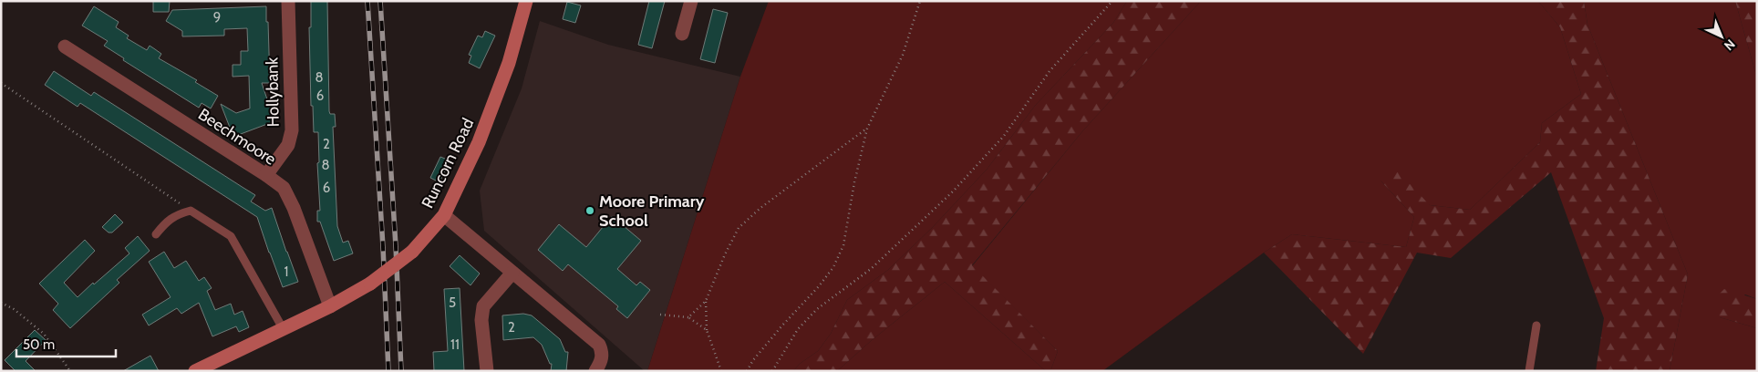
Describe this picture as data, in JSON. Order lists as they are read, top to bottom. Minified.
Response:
{"streets":{"street":["Hollybank","Beechmoore","Runcorn Road"]},"crossings":[["Hollybank","Beechmoore"],["Beechmoore","Runcorn Road"]],"places":["Moore Primary School"],"house_numbers":["9","8","6","2","8","6","1","5","2","11"],"scale_bar":"50 m","north":"bottom right"}
